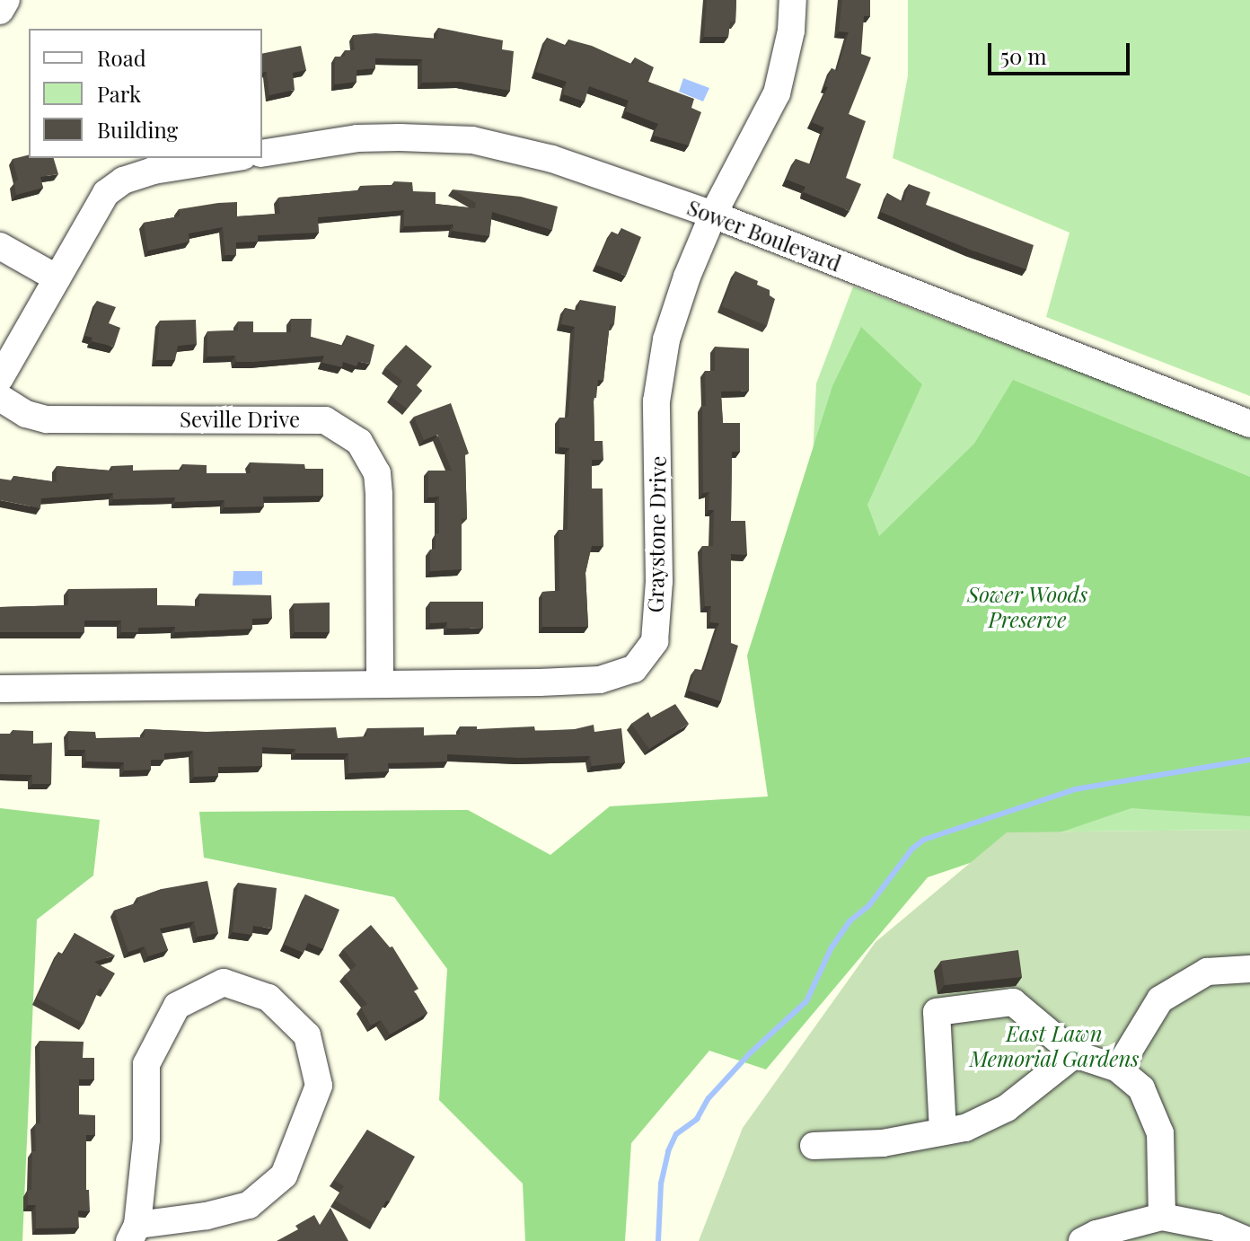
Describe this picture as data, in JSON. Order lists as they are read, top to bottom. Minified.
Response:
{"streets":{"street":["Sower Boulevard","Seville Drive","Graystone Drive"]},"crossings":[["Sower Boulevard","Graystone Drive"],["Seville Drive","Graystone Drive"]],"parks":["Sower Woods Preserve","East Lawn Memorial Gardens"],"legend":["Road","Park","Building"],"scale_bar":"50 m"}
